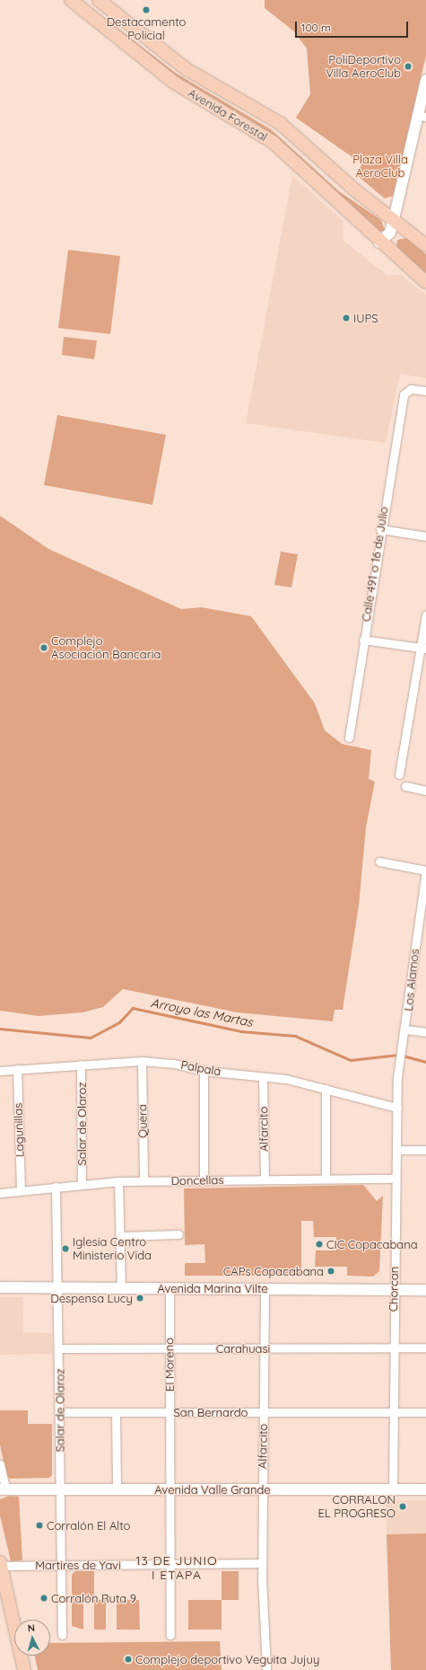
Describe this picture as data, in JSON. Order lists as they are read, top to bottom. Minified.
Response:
{"streets":{"main road":["Avenida Forestal"],"street":["Calle 491 o 16 de Julio","Los Alamos","Palpalá","Quera","Salar de Olaroz","Alfarcito","Lagunillas","Doncellas","Avenida Marina Vilte","Chorcan","Carahuasi","El Moreno","San Bernardo","Avenida Valle Grande","Martires de Yavi"]},"crossings":[["Los Alamos","Chorcan"],["Palpalá","Quera"],["Palpalá","Salar de Olaroz"],["Palpalá","Alfarcito"],["Palpalá","Lagunillas"],["Palpalá","Chorcan"],["Quera","Doncellas"],["Salar de Olaroz","Doncellas"],["Salar de Olaroz","Avenida Marina Vilte"],["Salar de Olaroz","Carahuasi"],["Salar de Olaroz","San Bernardo"],["Salar de Olaroz","Avenida Valle Grande"],["Salar de Olaroz","Martires de Yavi"],["Alfarcito","Doncellas"],["Alfarcito","Avenida Marina Vilte"],["Alfarcito","Carahuasi"],["Alfarcito","San Bernardo"],["Alfarcito","Avenida Valle Grande"],["Alfarcito","Martires de Yavi"],["Lagunillas","Doncellas"],["Doncellas","Chorcan"],["Avenida Marina Vilte","Chorcan"],["Avenida Marina Vilte","El Moreno"],["Chorcan","Carahuasi"],["Chorcan","San Bernardo"],["Chorcan","Avenida Valle Grande"],["Carahuasi","El Moreno"],["El Moreno","San Bernardo"],["El Moreno","Avenida Valle Grande"],["El Moreno","Martires de Yavi"]],"districts":["13 DE JUNIO I ETAPA"],"water":["Arroyo las Martas"],"parks":["Plaza Villa AeroClub"],"places":["Destacamento Policial","PoliDeportivo Villa AeroClub","IUPS","Complejo Asociación Bancaria","CIC Copacabana","Iglesia Centro Ministerio Vida","CAPs Copacabana","Despensa Lucy","CORRALON EL PROGRESO","Corralón El Alto","Corralón Ruta 9","Complejo deportivo Veguita Jujuy"],"scale_bar":"100 m","north":"top"}
